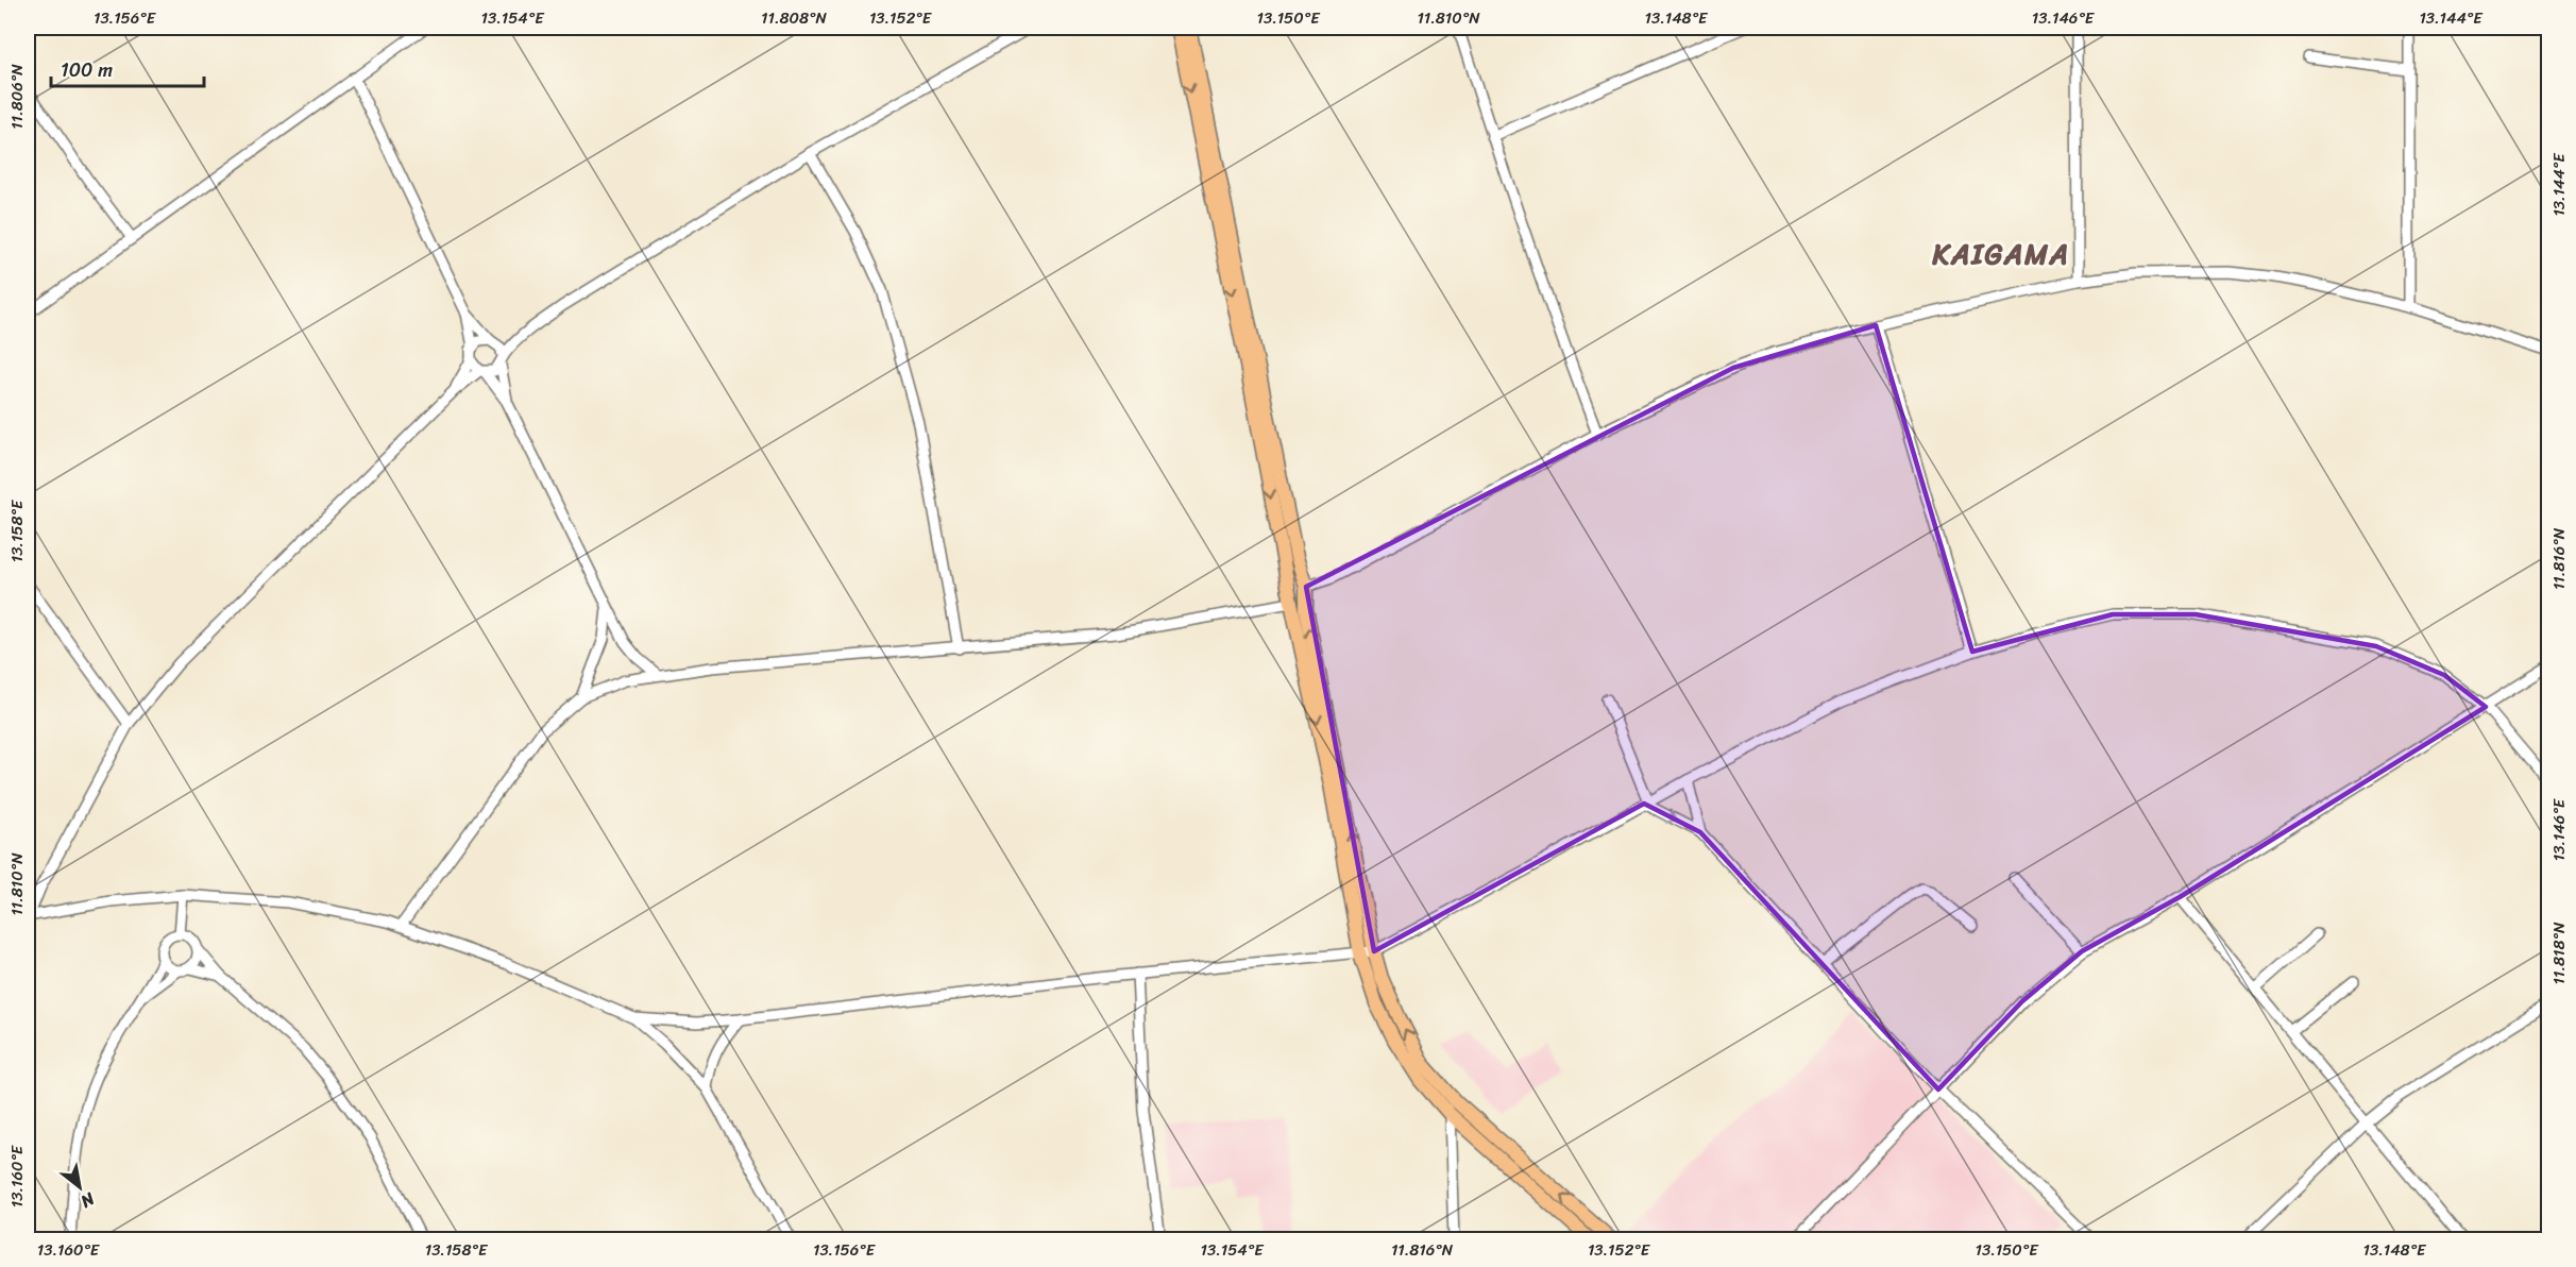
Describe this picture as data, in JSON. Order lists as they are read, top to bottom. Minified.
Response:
{"districts":["KAIGAMA"],"scale_bar":"100 m","north":"bottom right","coordinates":["13.156°E","13.154°E","11.808°N","13.152°E","13.150°E","11.810°N","13.148°E","13.146°E","13.144°E","11.806°N","13.158°E","11.816°N","11.818°N","13.160°E"]}
